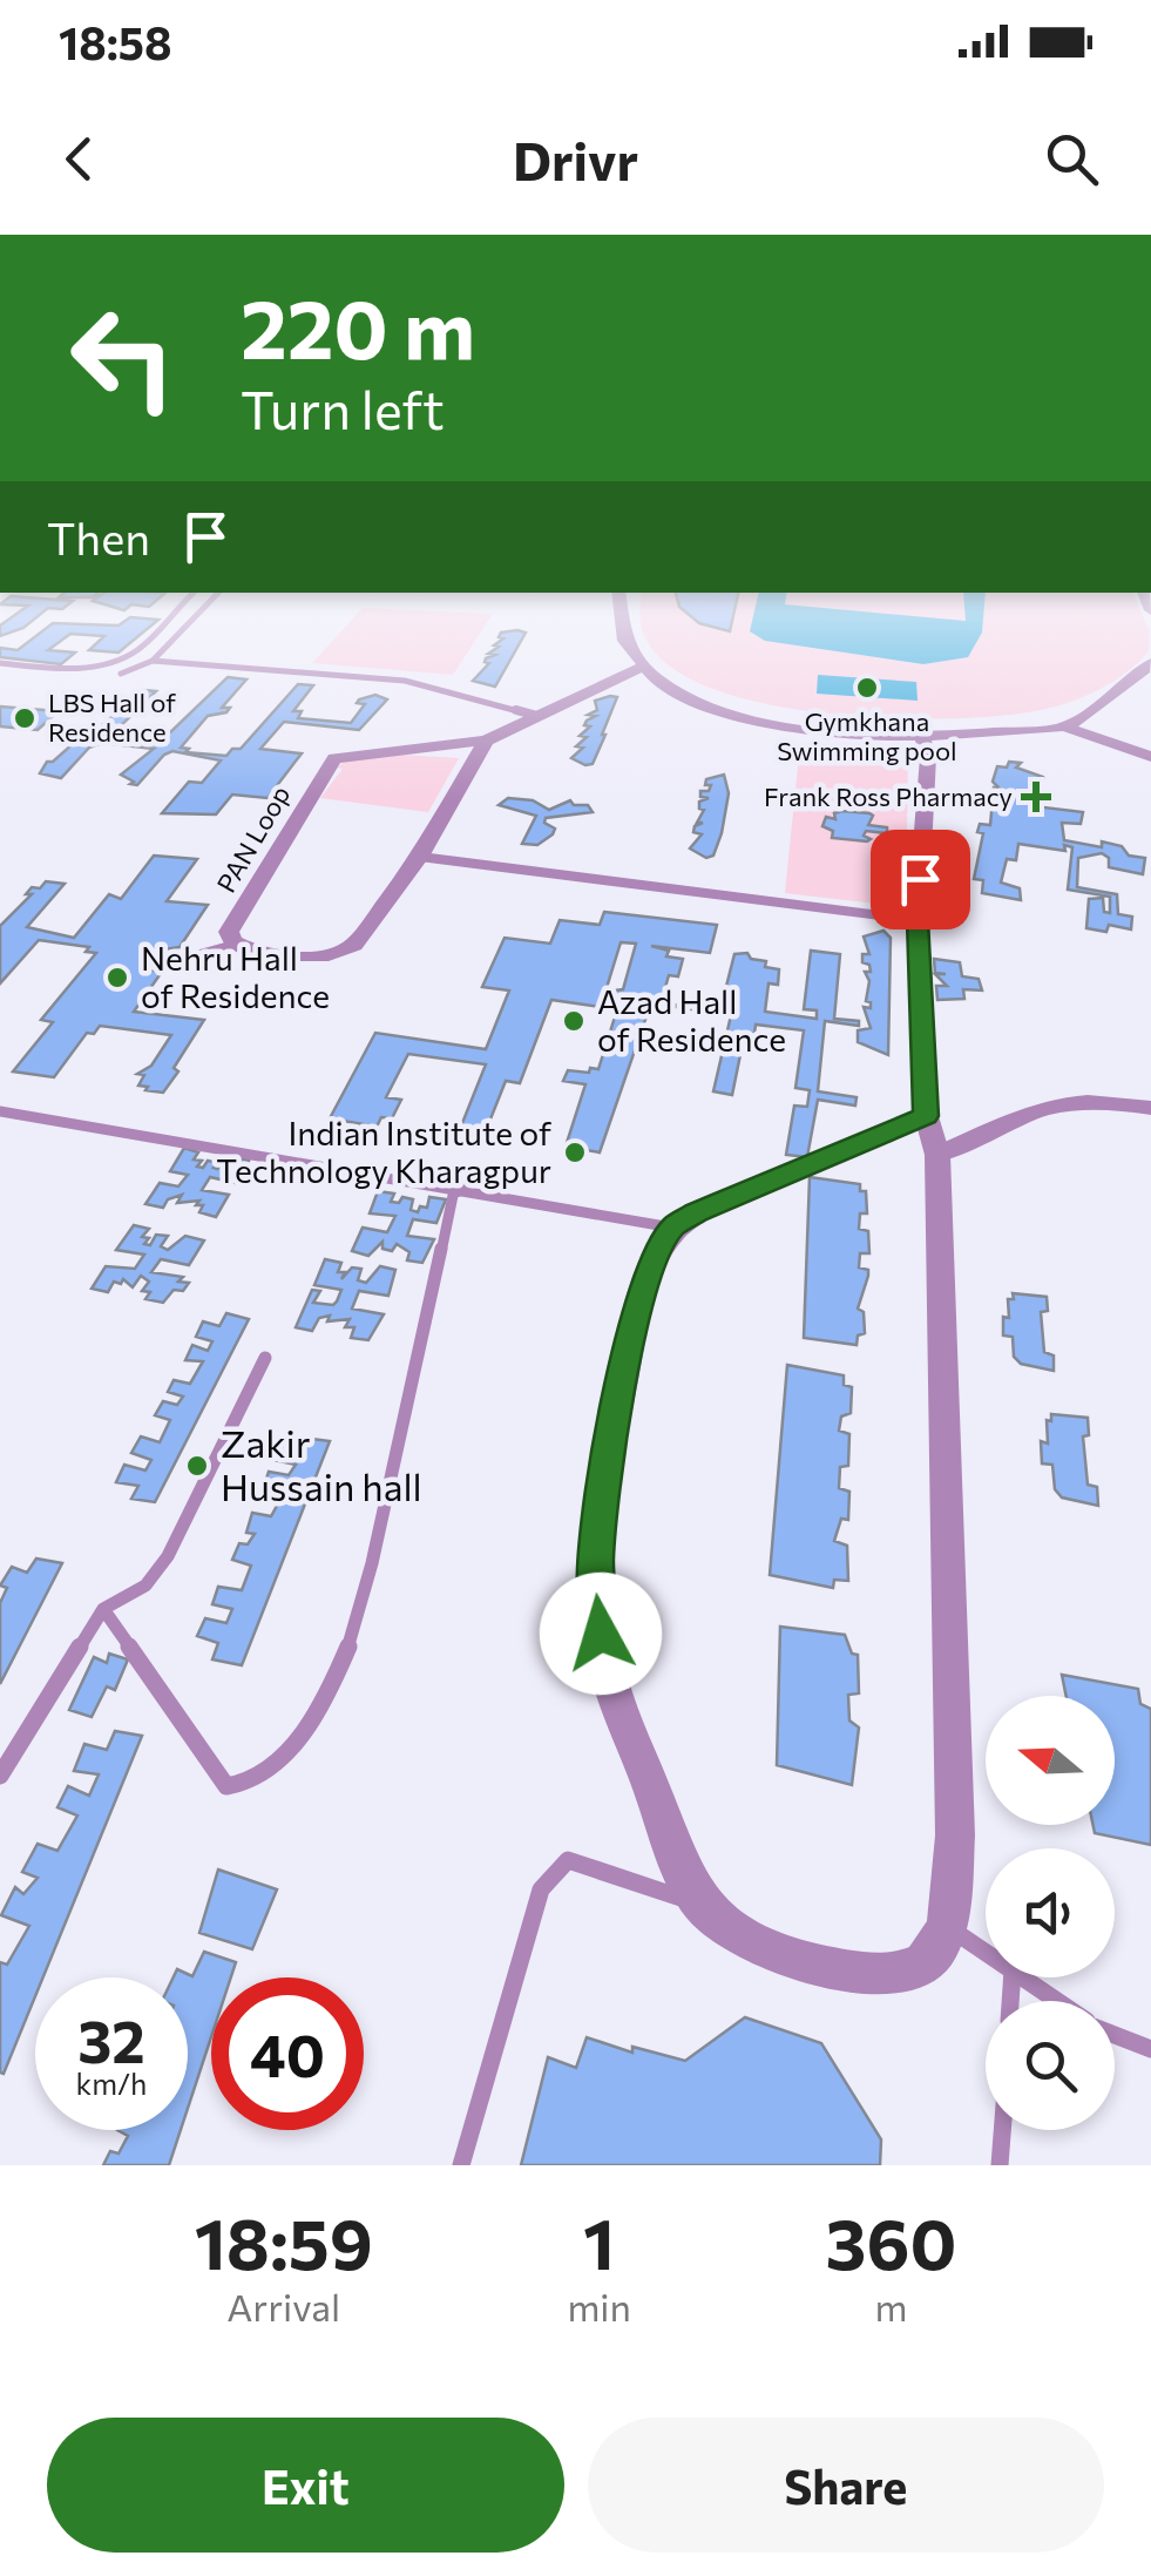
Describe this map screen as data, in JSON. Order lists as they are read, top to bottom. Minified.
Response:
{"streets":{"street":["PAN Loop"]},"places":{"other":["Gymkhana Swimming pool","LBS Hall of Residence","Nehru Hall of Residence","Azad Hall of Residence","Indian Institute of Technology Kharagpur","Zakir Hussain hall"],"health":["Frank Ross Pharmacy"]},"north":"left","page":{"status":"18:58","header":"Drivr","turn":["220 m","Turn left"],"then":"Then","speed":"32 km/h","limit":"40","eta":["18:59","Arrival","1","min","360","m"],"buttons":["Exit","Share"]}}
